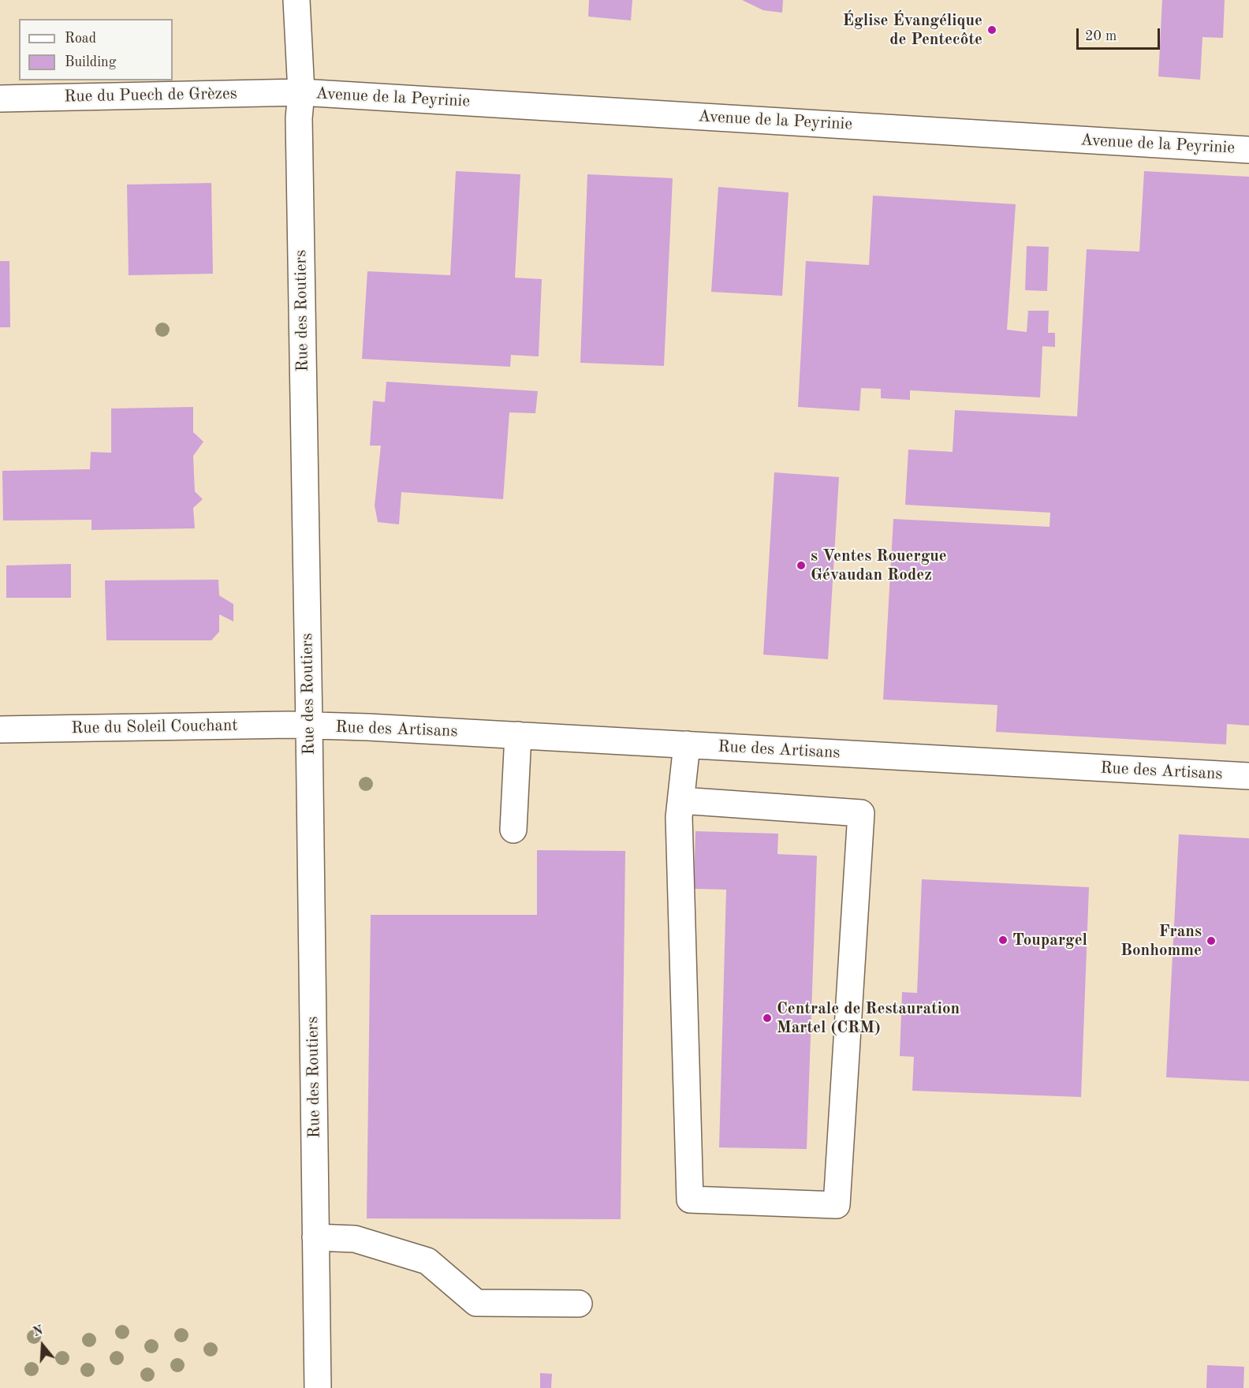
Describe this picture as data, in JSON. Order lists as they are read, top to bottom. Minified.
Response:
{"streets":{"street":["Rue du Puech de Grèzes","Avenue de la Peyrinie","Rue des Routiers","Rue du Soleil Couchant","Rue des Artisans"]},"crossings":[["Rue du Puech de Grèzes","Avenue de la Peyrinie"],["Rue du Puech de Grèzes","Rue des Routiers"],["Avenue de la Peyrinie","Rue des Routiers"],["Rue des Routiers","Rue du Soleil Couchant"],["Rue des Routiers","Rue des Artisans"],["Rue du Soleil Couchant","Rue des Artisans"]],"places":["Église Évangélique de Pentecôte","s Ventes Rouergue Gévaudan Rodez","Toupargel","Frans Bonhomme","Centrale de Restauration Martel (CRM)"],"legend":["Road","Building"],"scale_bar":"20 m","north":"top"}
